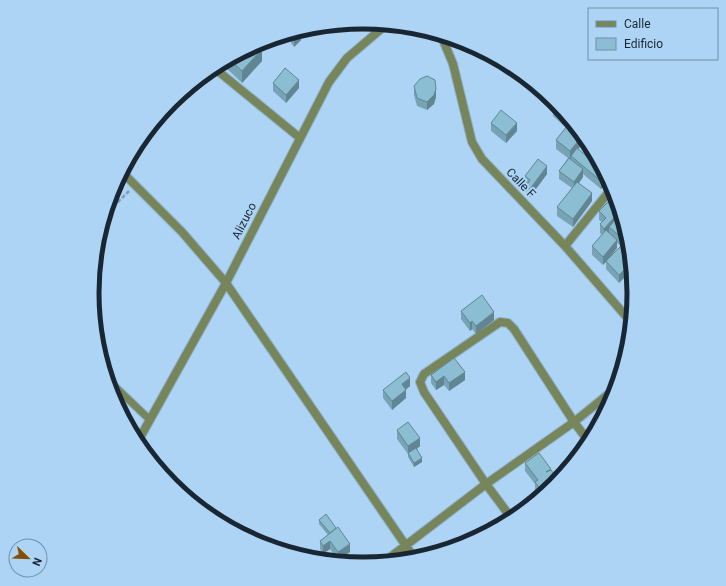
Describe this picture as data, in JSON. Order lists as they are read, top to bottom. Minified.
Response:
{"streets":{"street":["Calle F","Alizuco"]},"legend":["Calle","Edificio"],"north":"bottom right"}
